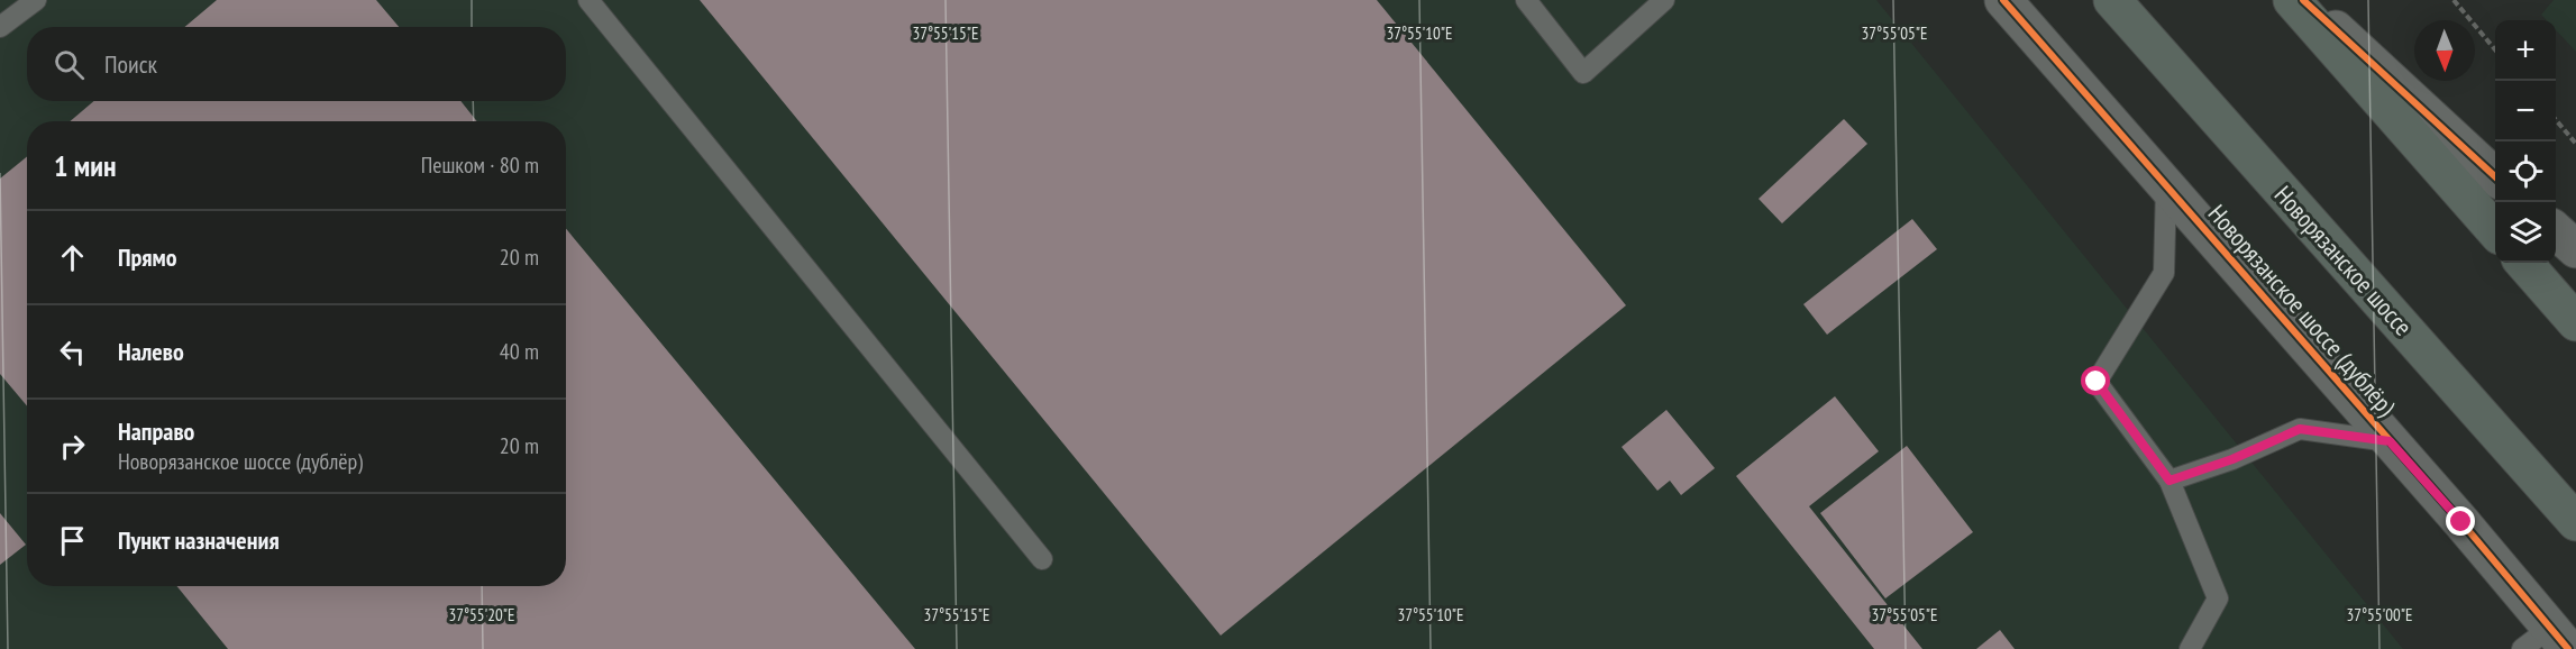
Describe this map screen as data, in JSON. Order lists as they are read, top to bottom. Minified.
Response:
{"streets":{"highway":["Новорязанское шоссе"],"street":["Новорязанское шоссе (дублёр)"]},"north":"bottom","page":{"map_buttons":["+","−"],"search":"Поиск","heading":["1 мин","Пешком · 80 m"],"list":[["Прямо","20 m"],["Налево","40 m"],["Направо","Новорязанское шоссе (дублёр)","20 m"],"Пункт назначения"]},"coordinates":["37°55'15\"E","37°55'10\"E","37°55'05\"E","37°55'20\"E","37°55'00\"E"]}
